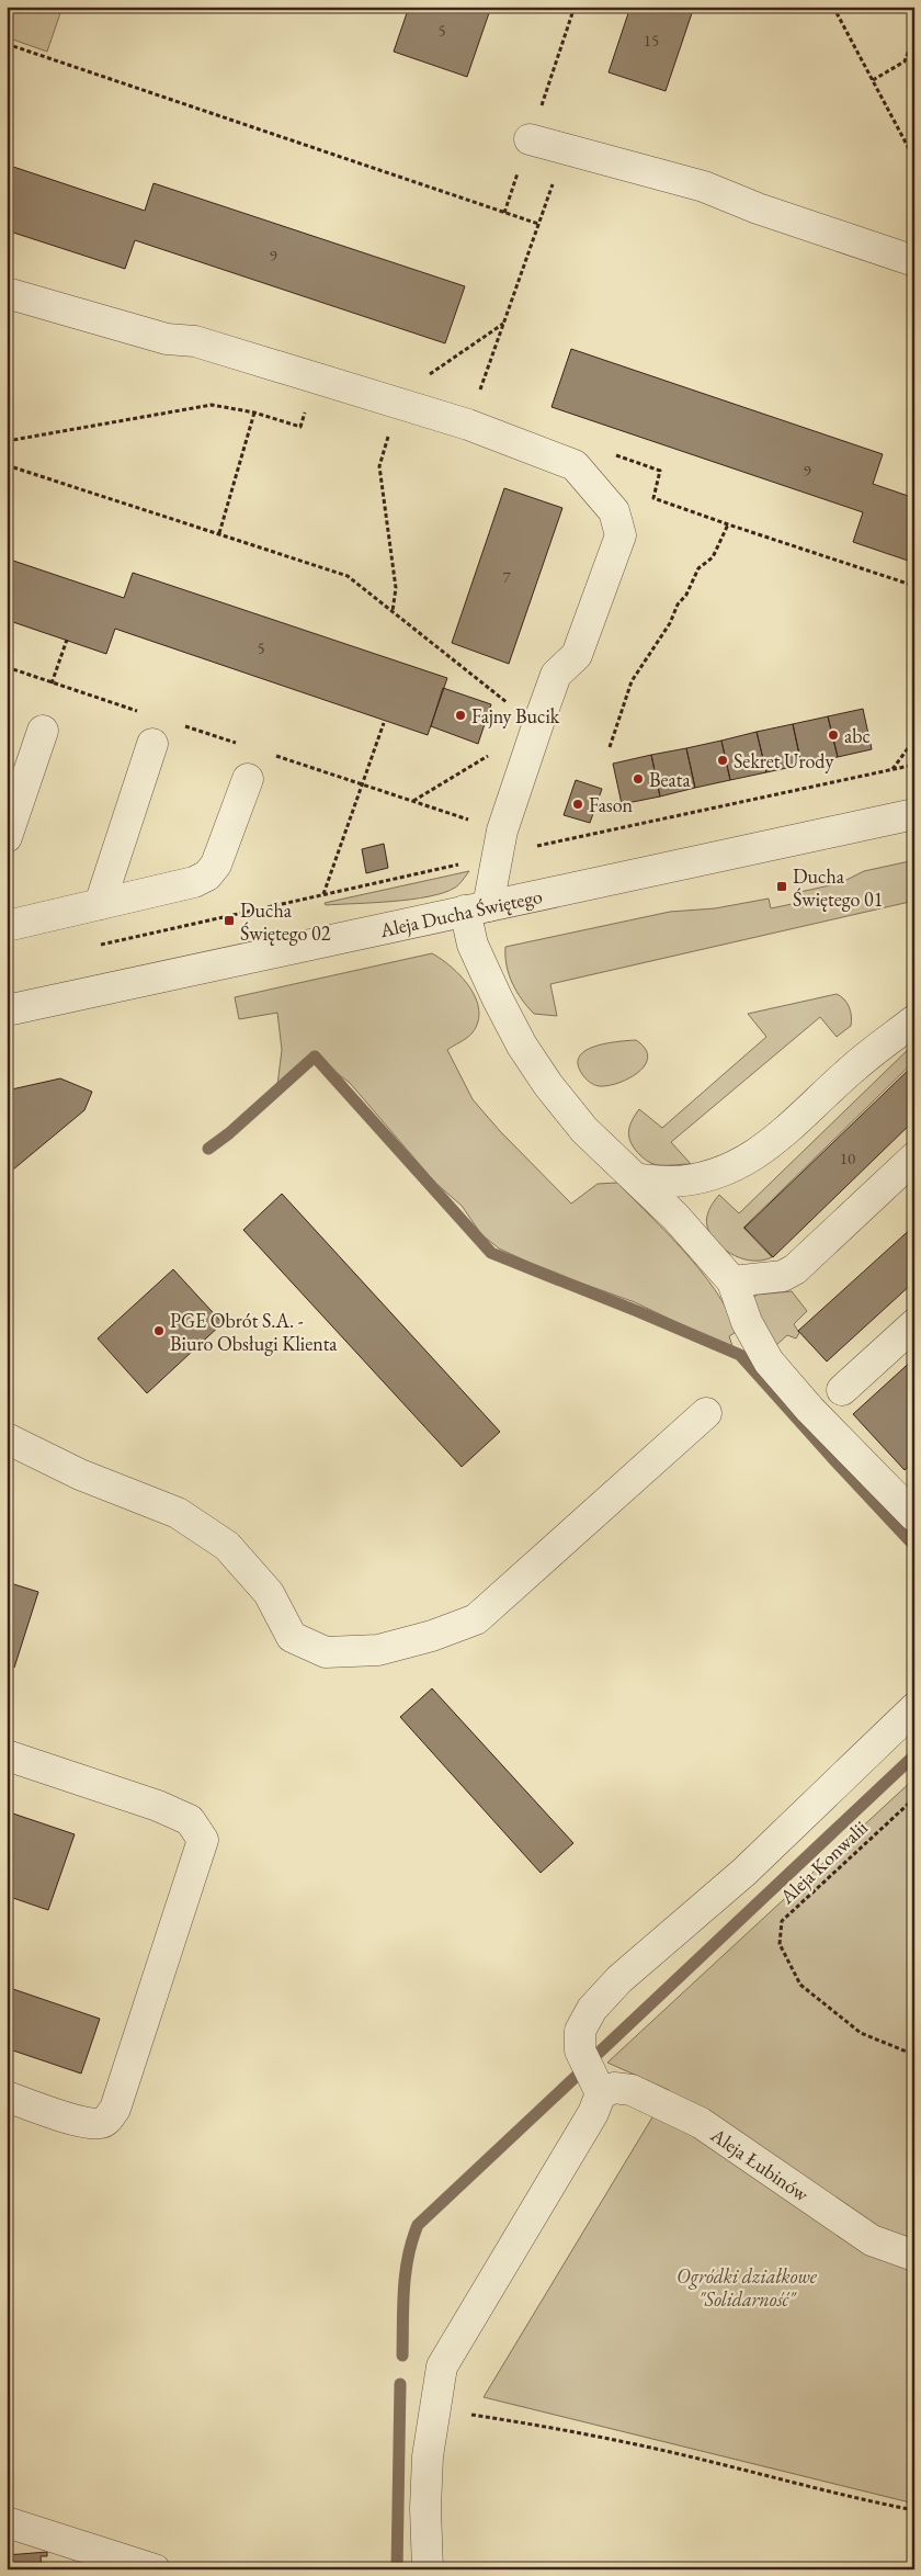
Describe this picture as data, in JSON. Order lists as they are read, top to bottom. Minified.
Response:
{"streets":{"street":["Aleja Ducha Świętego","Aleja Łubinów"],"path":["Aleja Konwalii"]},"parks":["Ogródki działkowe \"Solidarność\""],"places":{"other":["Fajny Bucik","abc","Sekret Urody","Beata","Fason","PGE Obrót S.A. - Biuro Obsługi Klienta"],"transit":["Ducha Świętego 01","Ducha Świętego 02"]},"house_numbers":["5","15","9","9","7","5","10"]}
